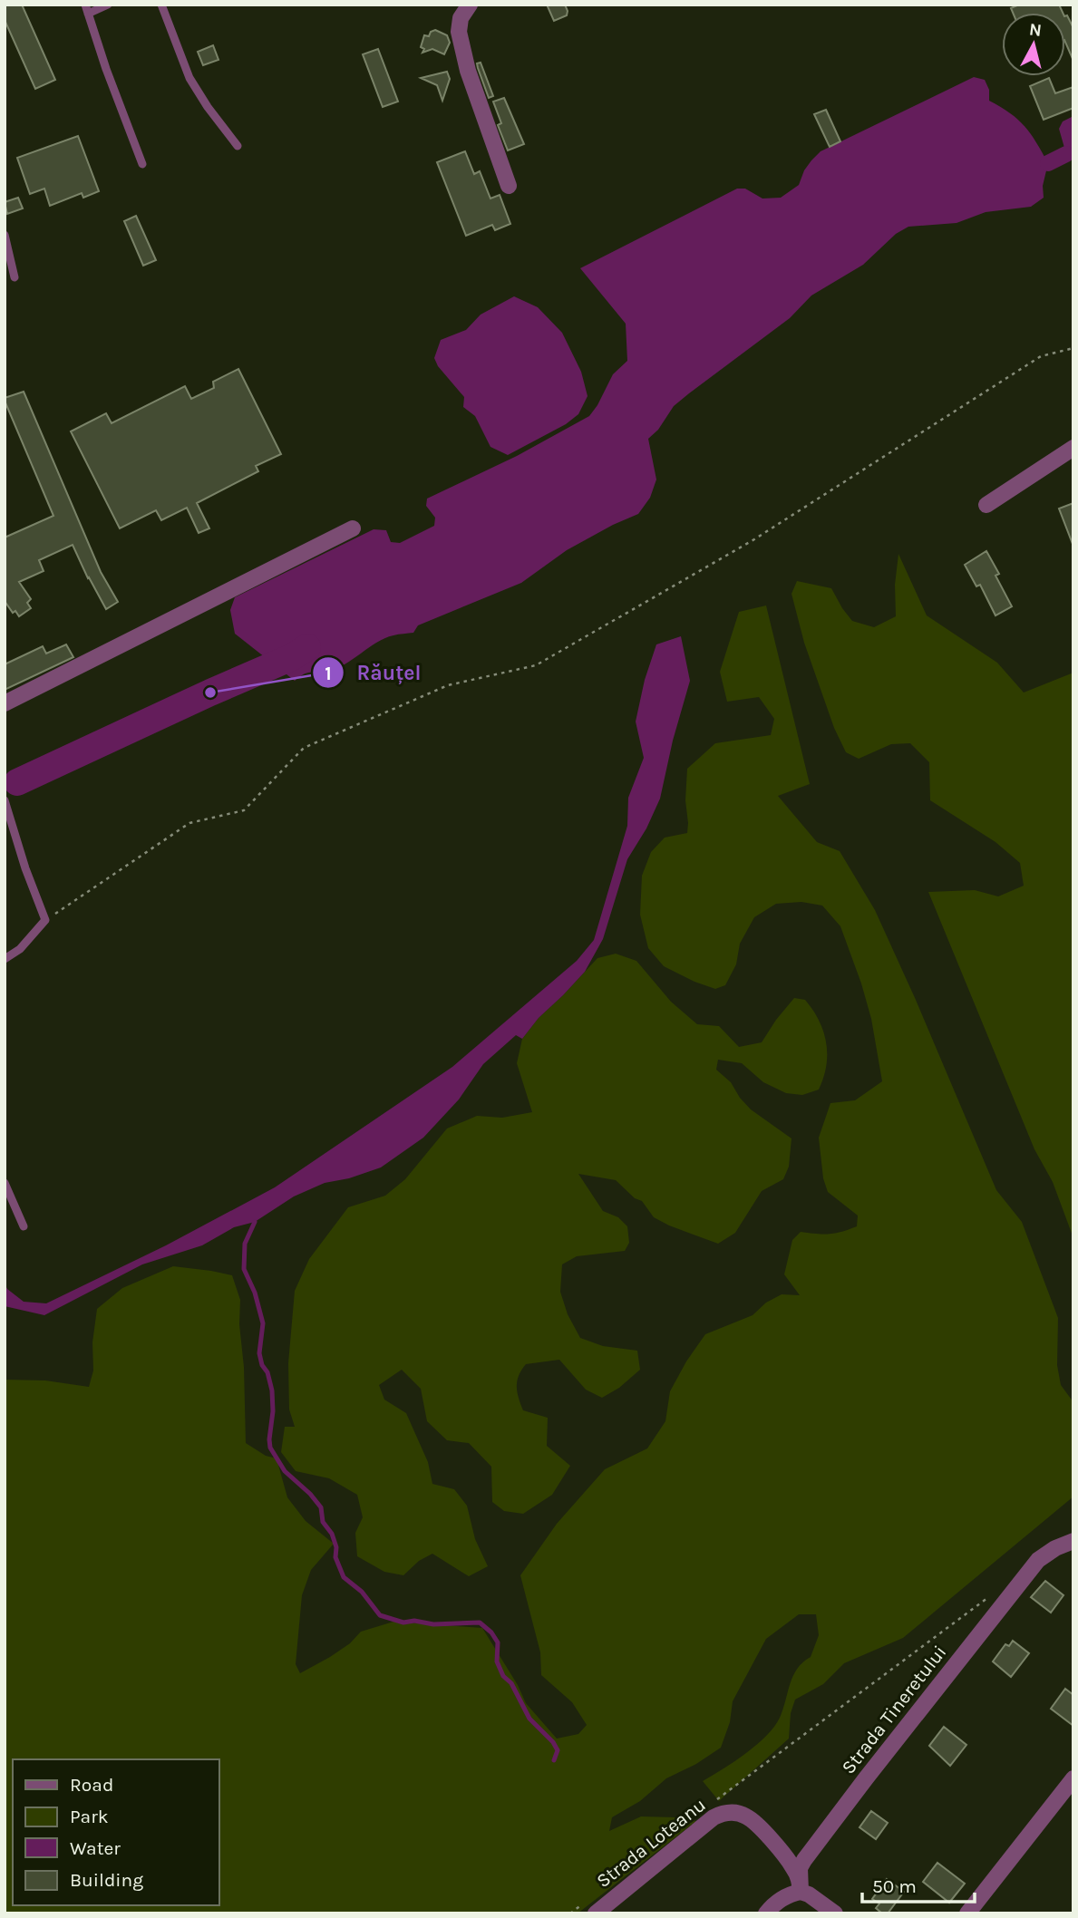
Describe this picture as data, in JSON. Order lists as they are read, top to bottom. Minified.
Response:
{"streets":{"street":["Strada Tineretului","Strada Loteanu"]},"crossings":[["Strada Tineretului","Strada Loteanu"]],"places":["Răuțel"],"legend":["Road","Park","Water","Building"],"scale_bar":"50 m","north":"top"}
